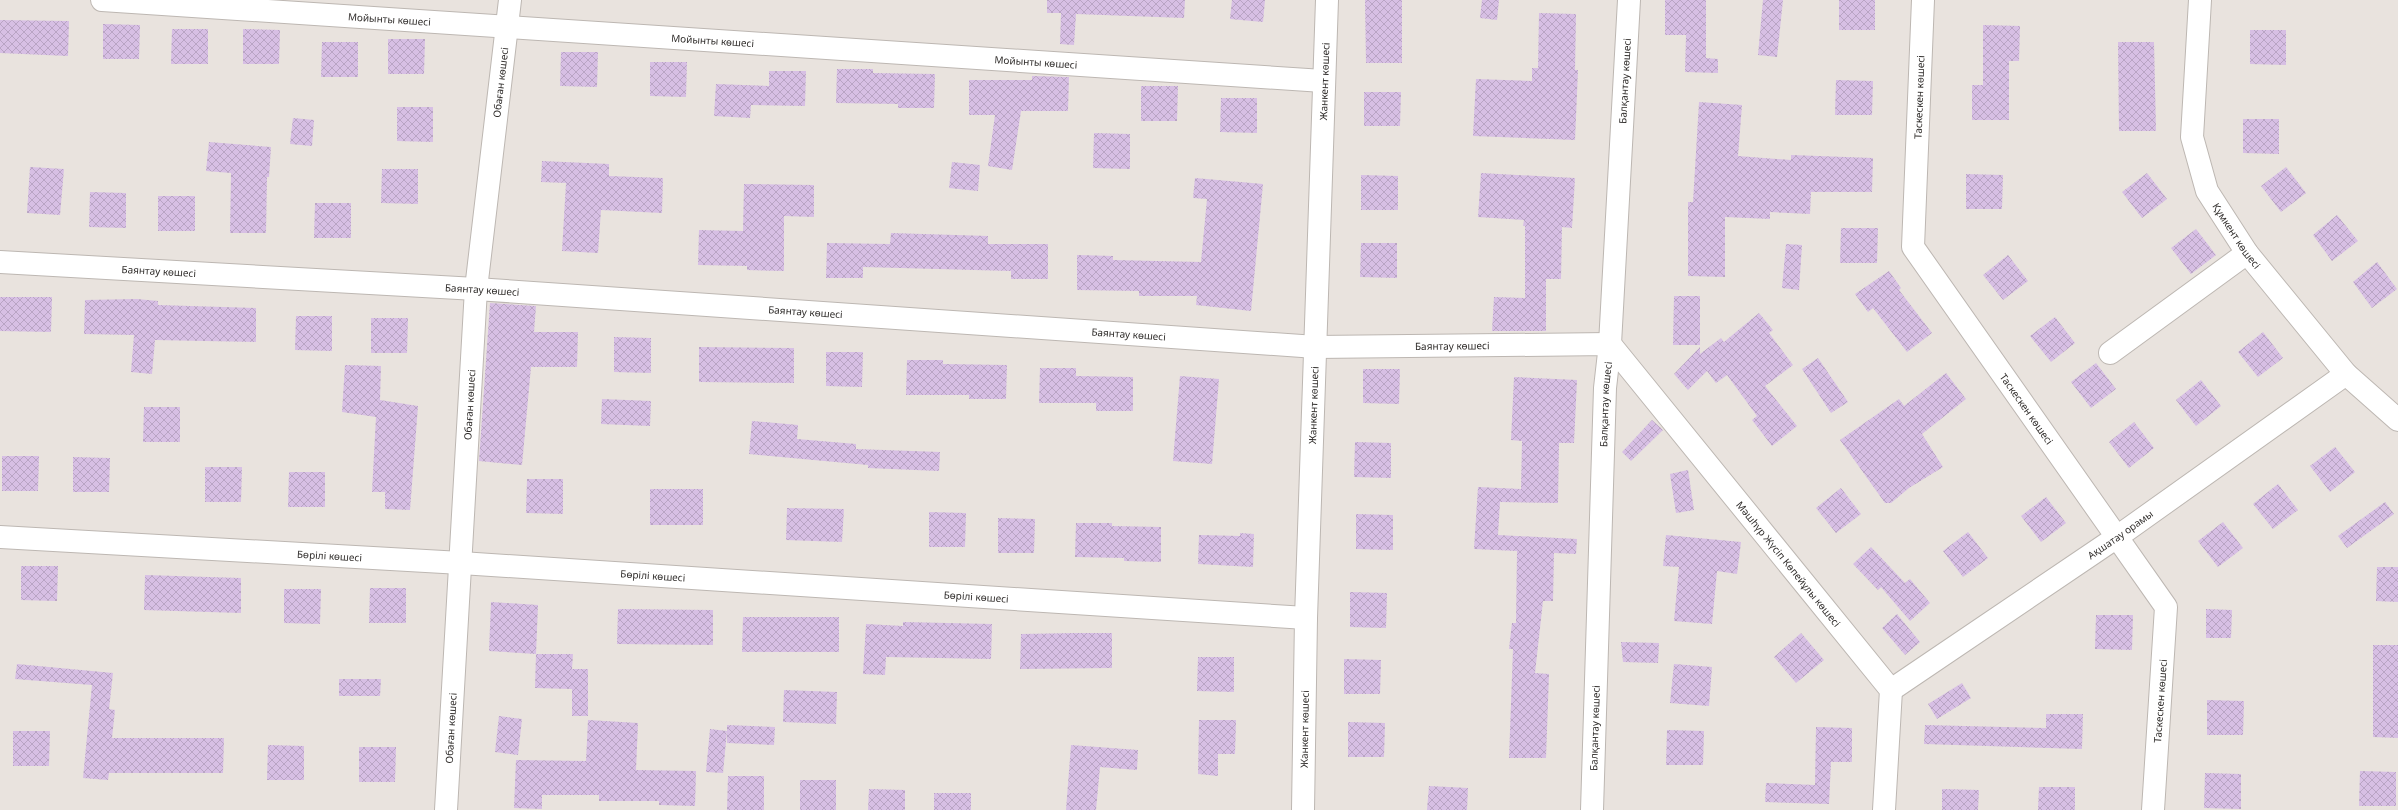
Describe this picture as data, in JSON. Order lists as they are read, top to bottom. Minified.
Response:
{"streets":{"street":["Мойынты көшесі","Жанкент көшесі","Балқантау көшесі","Обаған көшесі","Таскескен көшесі","Құмкент көшесі","Баянтау көшесі","Ақшатау орамы","Бөрілі көшесі","Мәшһүр Жүсіп Көпейұлы көшесі"]},"crossings":[["Мойынты көшесі","Жанкент көшесі"],["Мойынты көшесі","Обаған көшесі"],["Жанкент көшесі","Баянтау көшесі"],["Жанкент көшесі","Бөрілі көшесі"],["Балқантау көшесі","Баянтау көшесі"],["Балқантау көшесі","Мәшһүр Жүсіп Көпейұлы көшесі"],["Обаған көшесі","Баянтау көшесі"],["Обаған көшесі","Бөрілі көшесі"],["Таскескен көшесі","Ақшатау орамы"],["Құмкент көшесі","Ақшатау орамы"],["Баянтау көшесі","Мәшһүр Жүсіп Көпейұлы көшесі"],["Ақшатау орамы","Мәшһүр Жүсіп Көпейұлы көшесі"]]}
